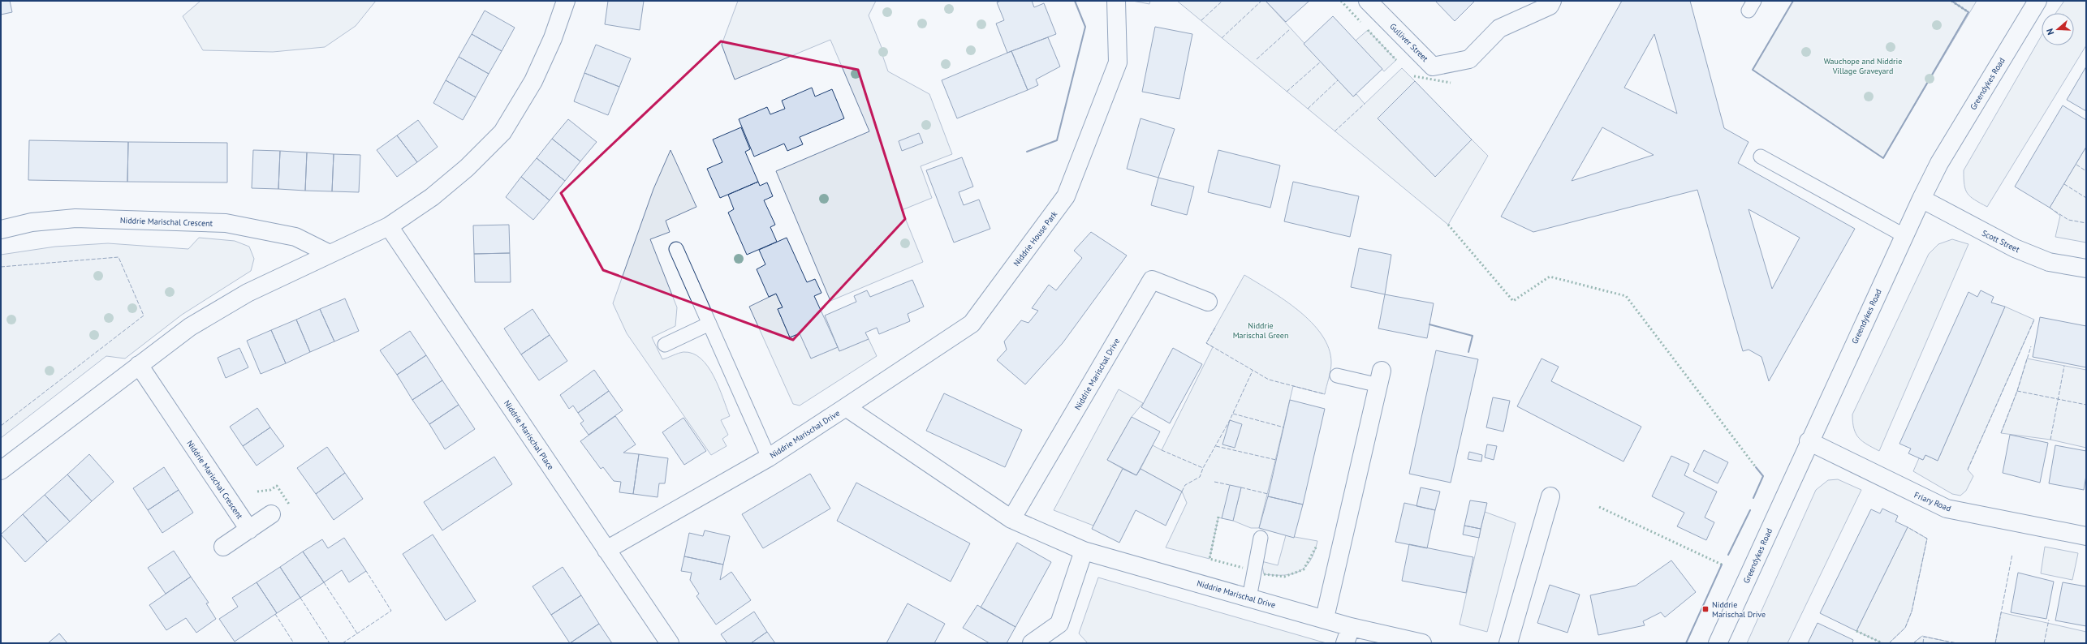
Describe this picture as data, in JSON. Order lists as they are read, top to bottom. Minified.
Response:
{"streets":{"street":["Gulliver Street","Greendykes Road","Niddrie Marischal Crescent","Niddrie House Park","Scott Street","Niddrie Marischal Drive","Niddrie Marischal Place","Friary Road"]},"crossings":[["Greendykes Road","Scott Street"],["Greendykes Road","Friary Road"],["Niddrie House Park","Niddrie Marischal Drive"],["Niddrie Marischal Drive","Niddrie Marischal Place"]],"parks":["Wauchope and Niddrie Village Graveyard","Niddrie Marischal Green"],"places":{"transit":["Niddrie Marischal Drive"]},"north":"left"}
